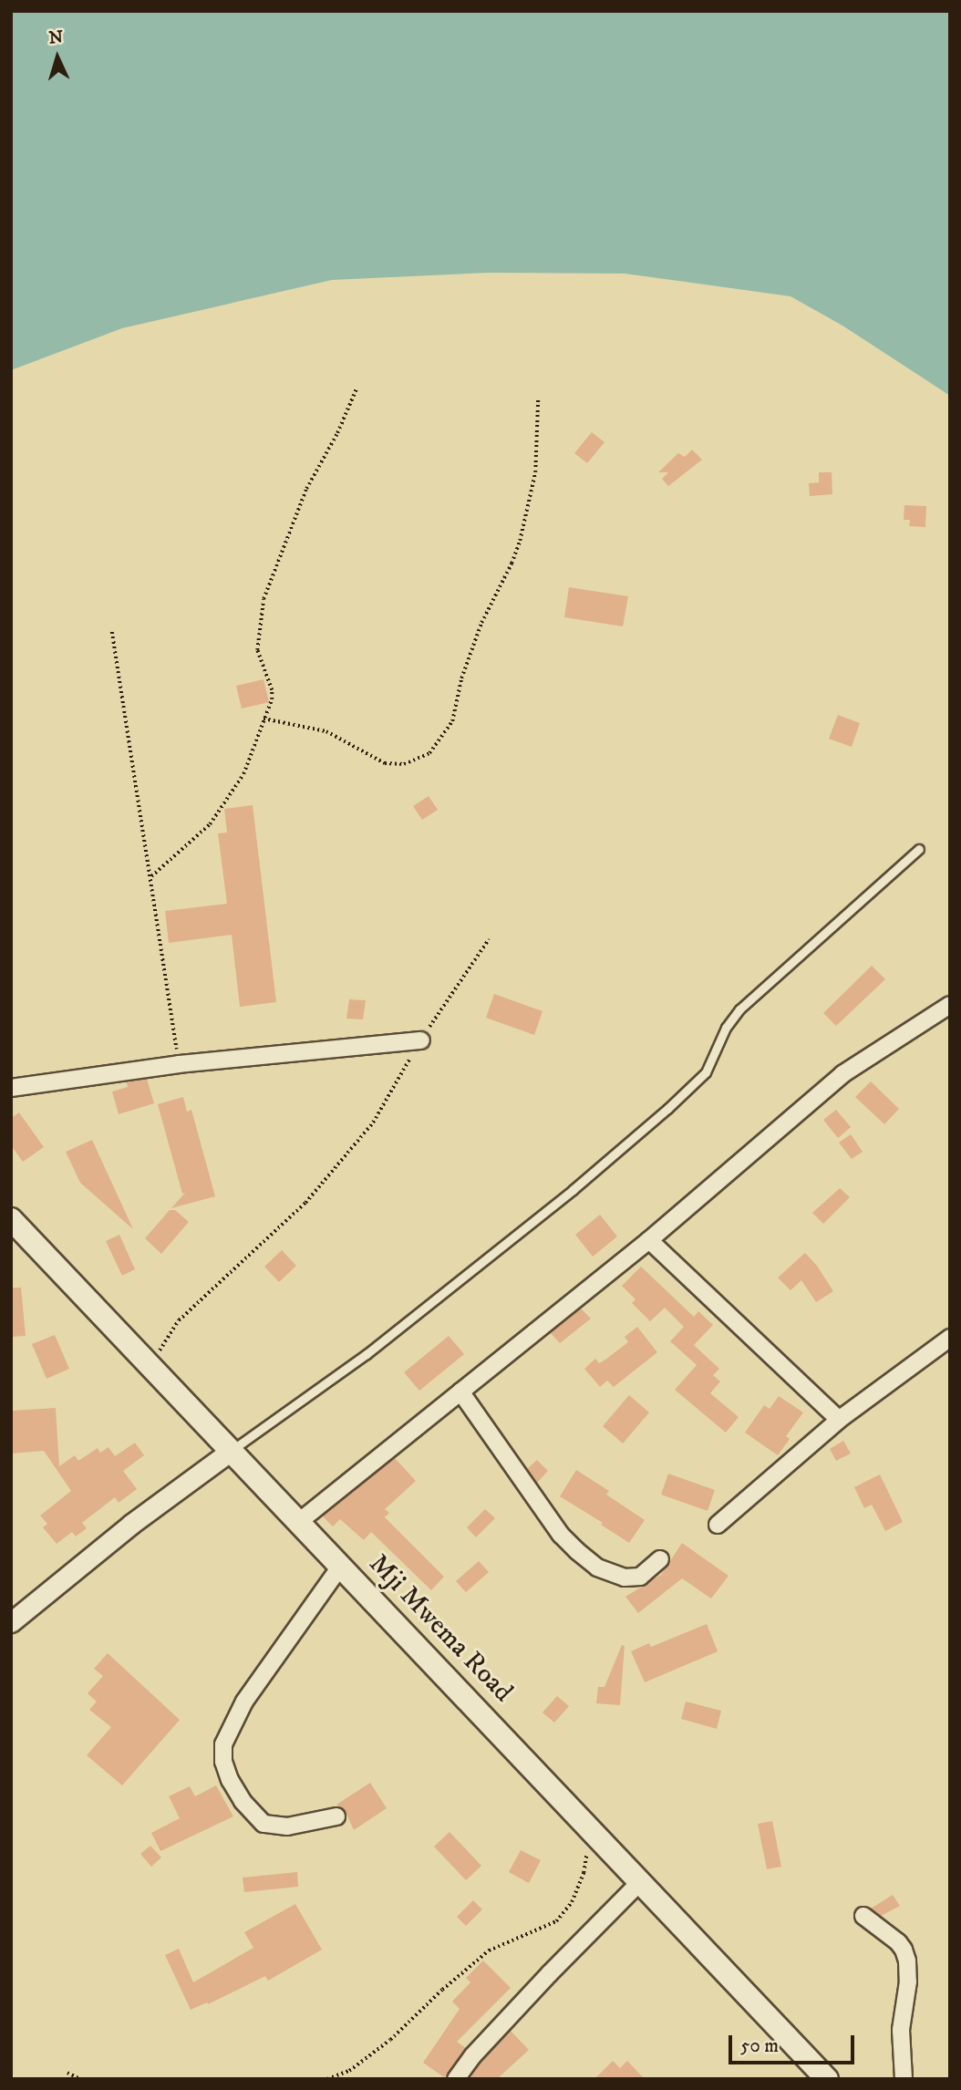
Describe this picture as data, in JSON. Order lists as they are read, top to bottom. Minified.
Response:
{"streets":{"main road":["Mji Mwema Road"]},"scale_bar":"50 m","north":"top"}
